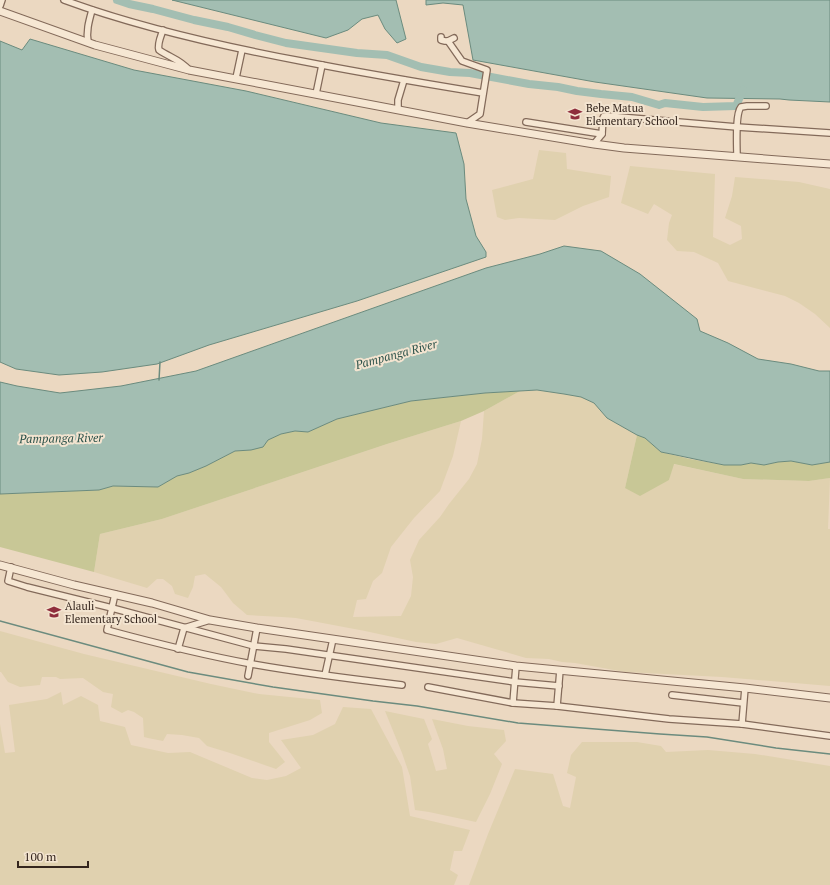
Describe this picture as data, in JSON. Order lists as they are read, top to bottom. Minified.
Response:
{"water":["Pampanga River"],"places":{"school or university":["Bebe Matua Elementary School","Alauli Elementary School"]},"scale_bar":"100 m"}
